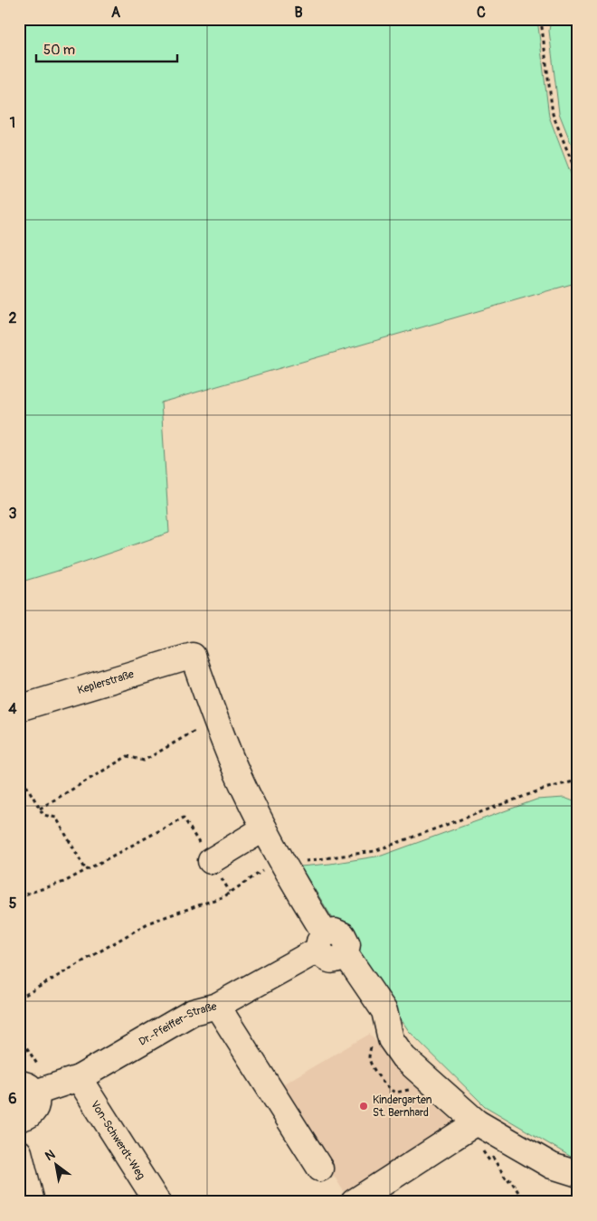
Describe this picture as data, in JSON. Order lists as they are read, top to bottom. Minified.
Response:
{"streets":{"street":["Keplerstraße","Dr.-Pfeiffer-Straße","Von-Schwerdt-Weg"]},"crossings":[["Dr.-Pfeiffer-Straße","Von-Schwerdt-Weg"]],"places":["Kindergarten St. Bernhard"],"scale_bar":"50 m","north":"top left","grid":{"columns":["A","B","C"],"rows":["1","2","3","4","5","6"]}}
